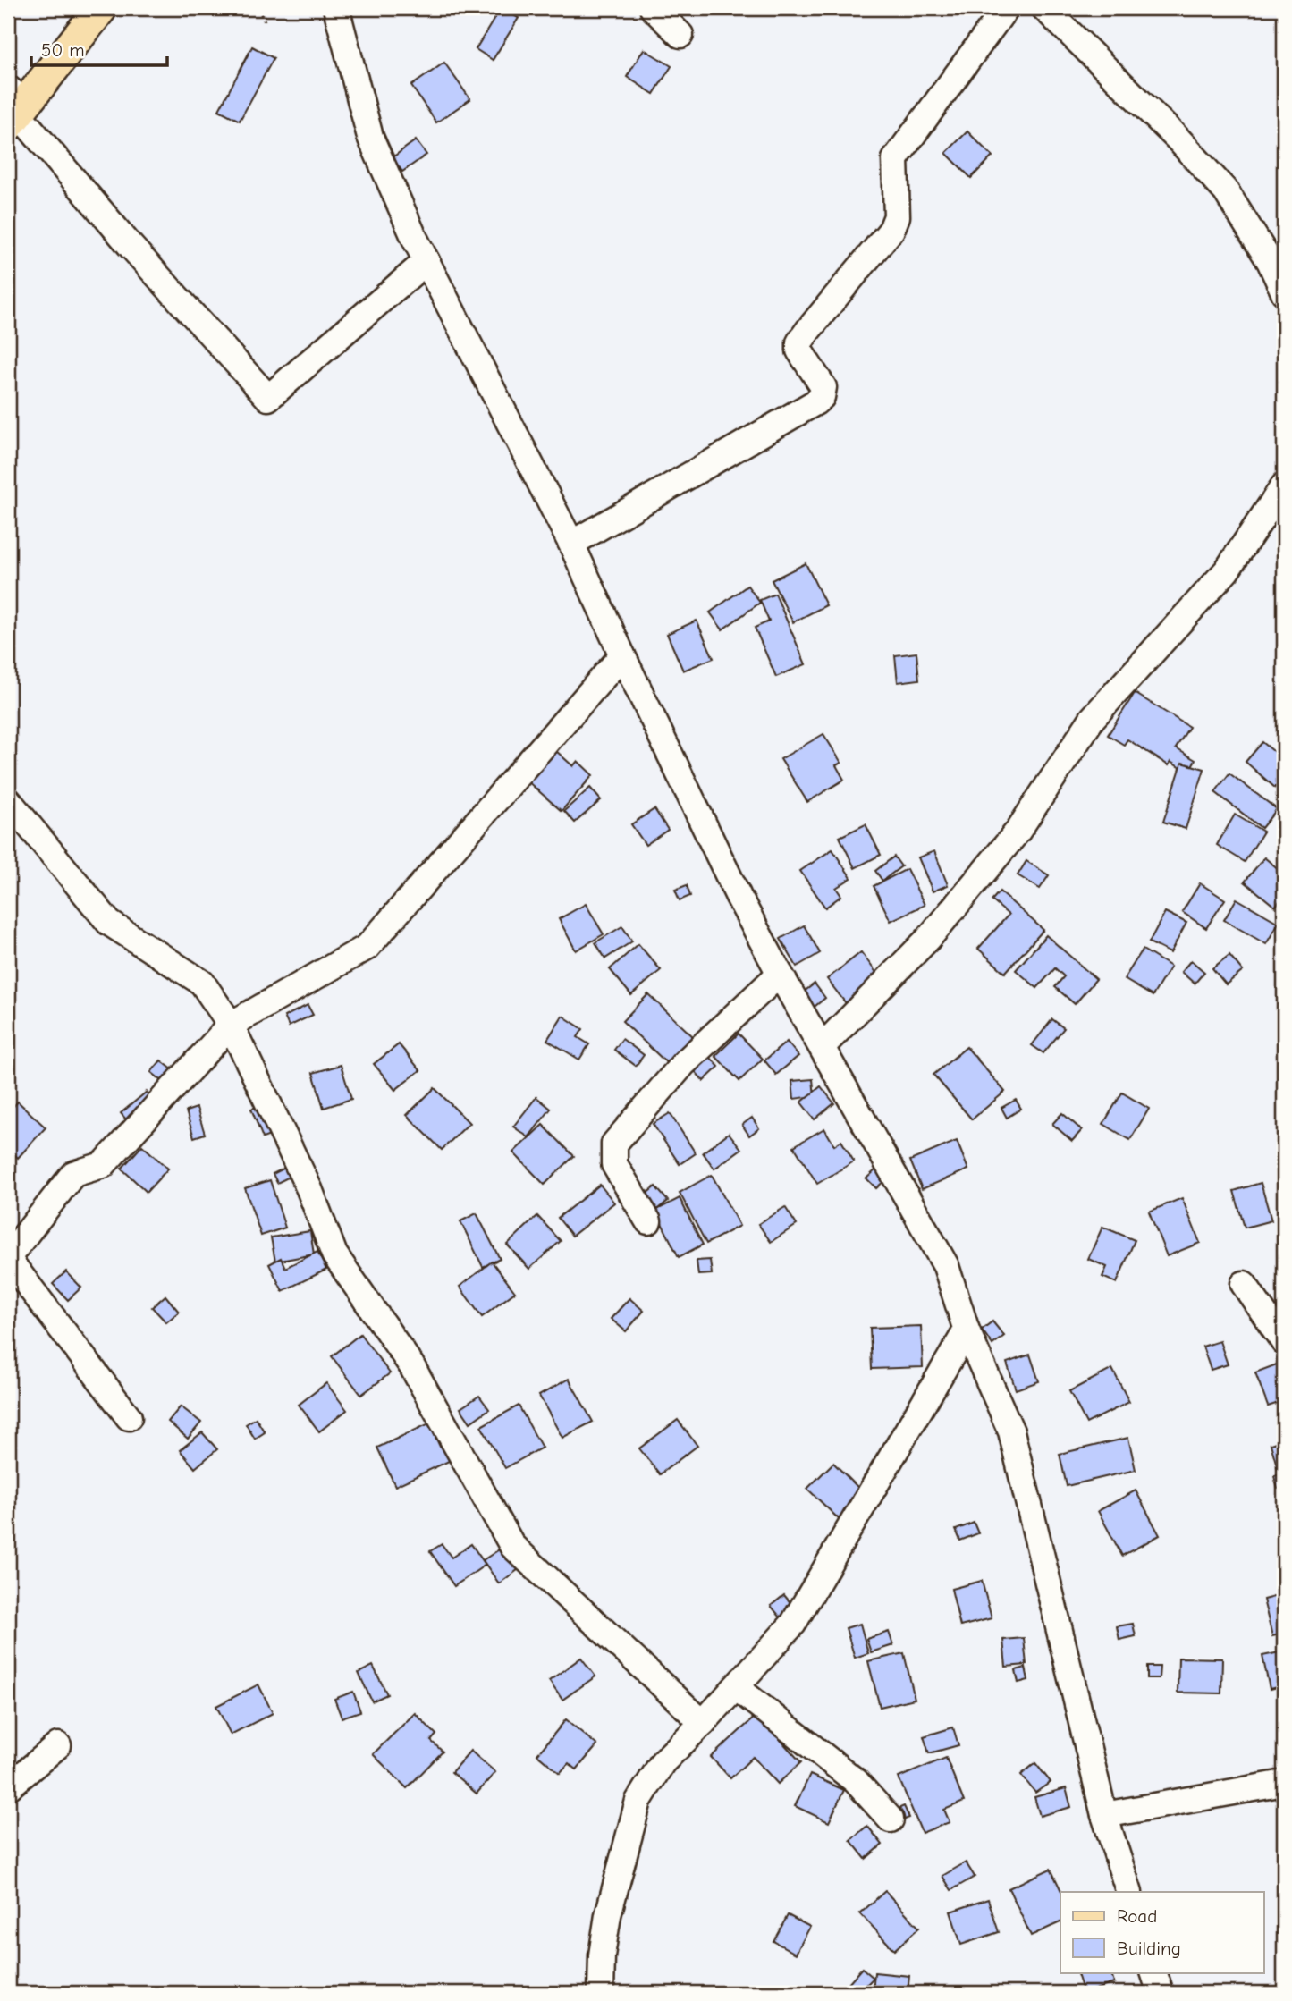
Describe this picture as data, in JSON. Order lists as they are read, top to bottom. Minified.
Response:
{"legend":["Road","Building"],"scale_bar":"50 m"}
